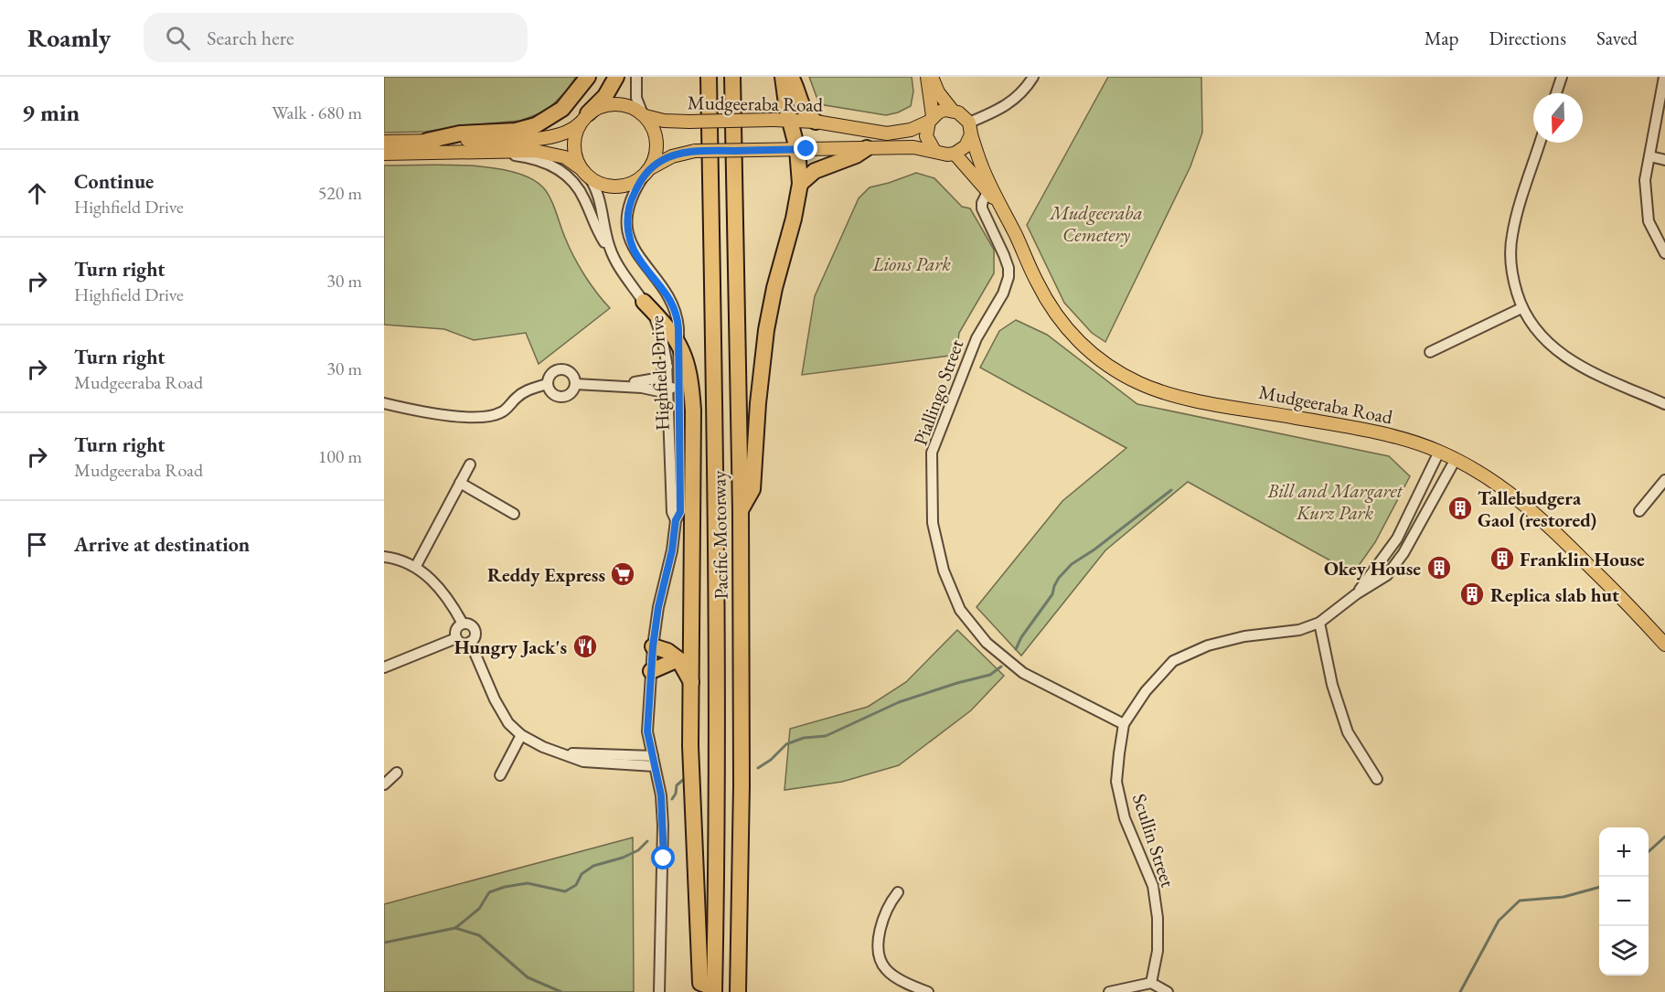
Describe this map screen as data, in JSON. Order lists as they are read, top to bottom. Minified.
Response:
{"streets":{"highway":["Pacific Motorway"],"main road":["Mudgeeraba Road"],"street":["Highfield Drive","Piallingo Street","Scullin Street"]},"crossings":[["Mudgeeraba Road","Highfield Drive"],["Mudgeeraba Road","Piallingo Street"],["Mudgeeraba Road","Scullin Street"],["Piallingo Street","Scullin Street"]],"parks":["Mudgeeraba Cemetery","Lions Park","Bill and Margaret Kurz Park"],"places":{"building":["Tallebudgera Gaol (restored)","Franklin House","Okey House","Replica slab hut"],"supermarket":["Reddy Express"],"restaurant":["Hungry Jack's"]},"north":"bottom","page":{"header":"Roamly","search":"Search here","nav":["Map","Directions","Saved"],"heading":["9 min","Walk · 680 m"],"list":[["Continue","Highfield Drive","520 m"],["Turn right","Highfield Drive","30 m"],["Turn right","Mudgeeraba Road","30 m"],["Turn right","Mudgeeraba Road","100 m"],"Arrive at destination"],"map_buttons":["+","−"]}}
